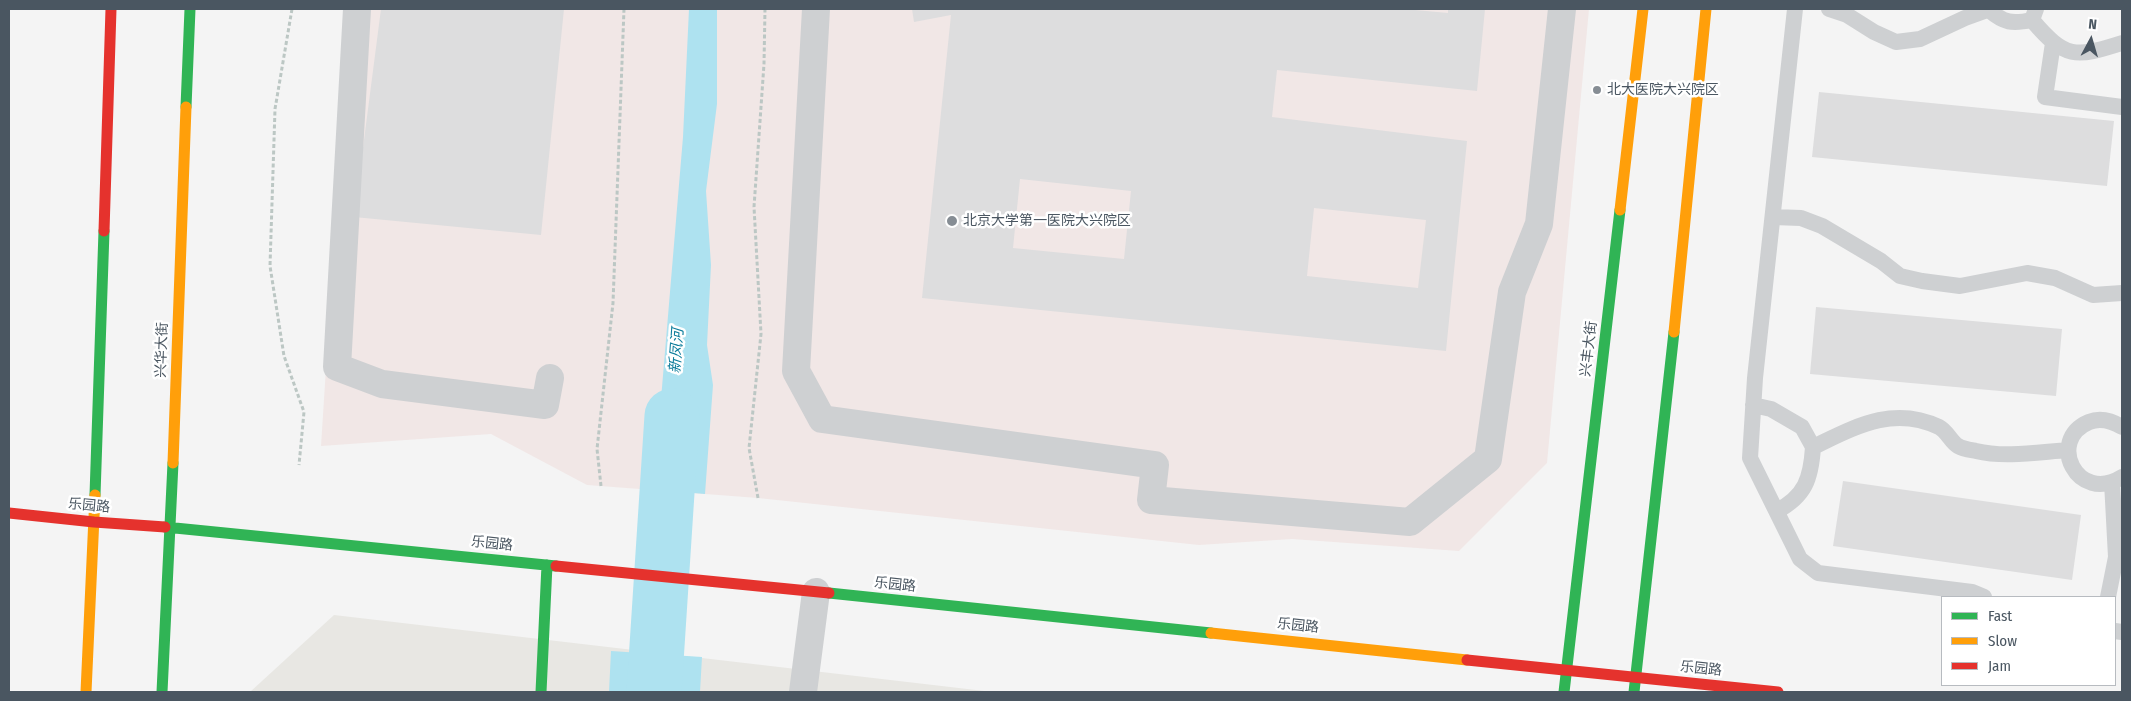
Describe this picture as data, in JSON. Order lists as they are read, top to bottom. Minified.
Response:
{"streets":{"main road":["兴丰大街","兴华大街","乐园路"]},"crossings":[["兴丰大街","乐园路"],["兴华大街","乐园路"]],"water":["新凤河"],"places":["北大医院大兴院区","北京大学第一医院大兴院区"],"legend":["Fast","Slow","Jam"],"north":"top"}
